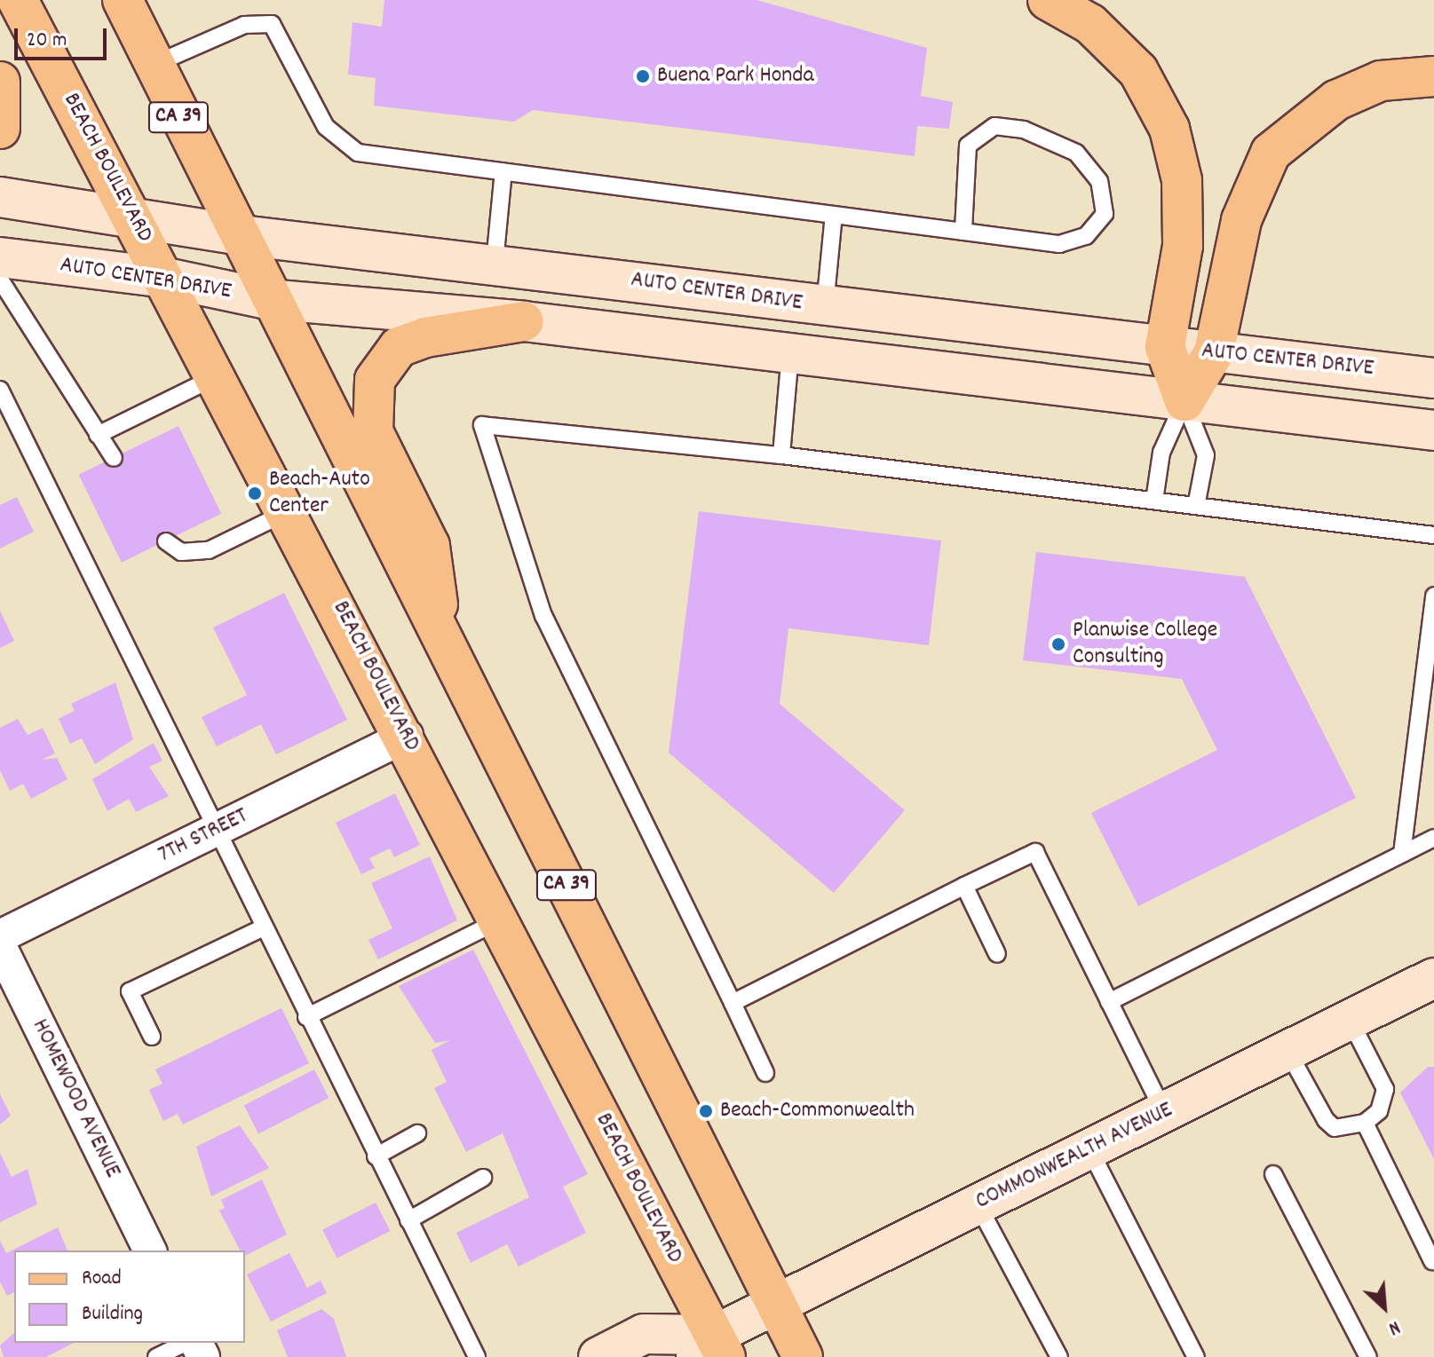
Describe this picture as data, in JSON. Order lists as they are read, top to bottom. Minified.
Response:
{"streets":{"main road":["CA 39","BEACH BOULEVARD","AUTO CENTER DRIVE","COMMONWEALTH AVENUE"],"street":["7TH STREET","HOMEWOOD AVENUE"]},"crossings":[["CA 39","AUTO CENTER DRIVE"],["CA 39","COMMONWEALTH AVENUE"],["BEACH BOULEVARD","AUTO CENTER DRIVE"],["BEACH BOULEVARD","7TH STREET"],["BEACH BOULEVARD","COMMONWEALTH AVENUE"]],"places":["Buena Park Honda","Beach-Auto Center","Planwise College Consulting","Beach-Commonwealth"],"legend":["Road","Building"],"scale_bar":"20 m","north":"bottom right"}
